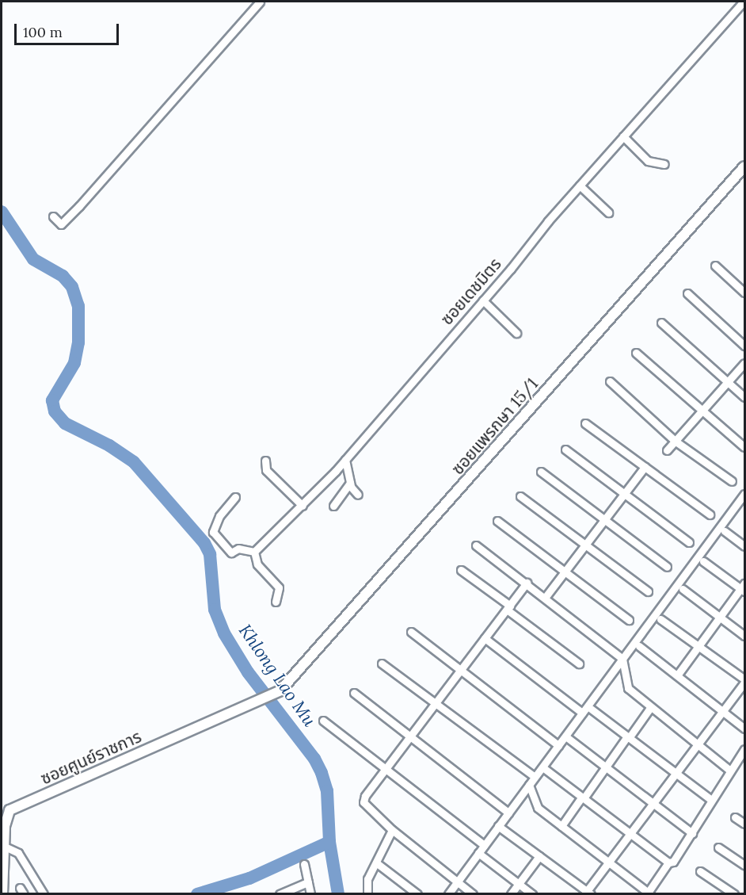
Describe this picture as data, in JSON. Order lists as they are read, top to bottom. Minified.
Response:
{"streets":{"street":["ซอยเดชมิตร","ซอยแพรกษา 15/1","ซอยศูนย์ราชการ"]},"crossings":[["ซอยแพรกษา 15/1","ซอยศูนย์ราชการ"]],"water":["Khlong Lao Mu"],"scale_bar":"100 m"}
